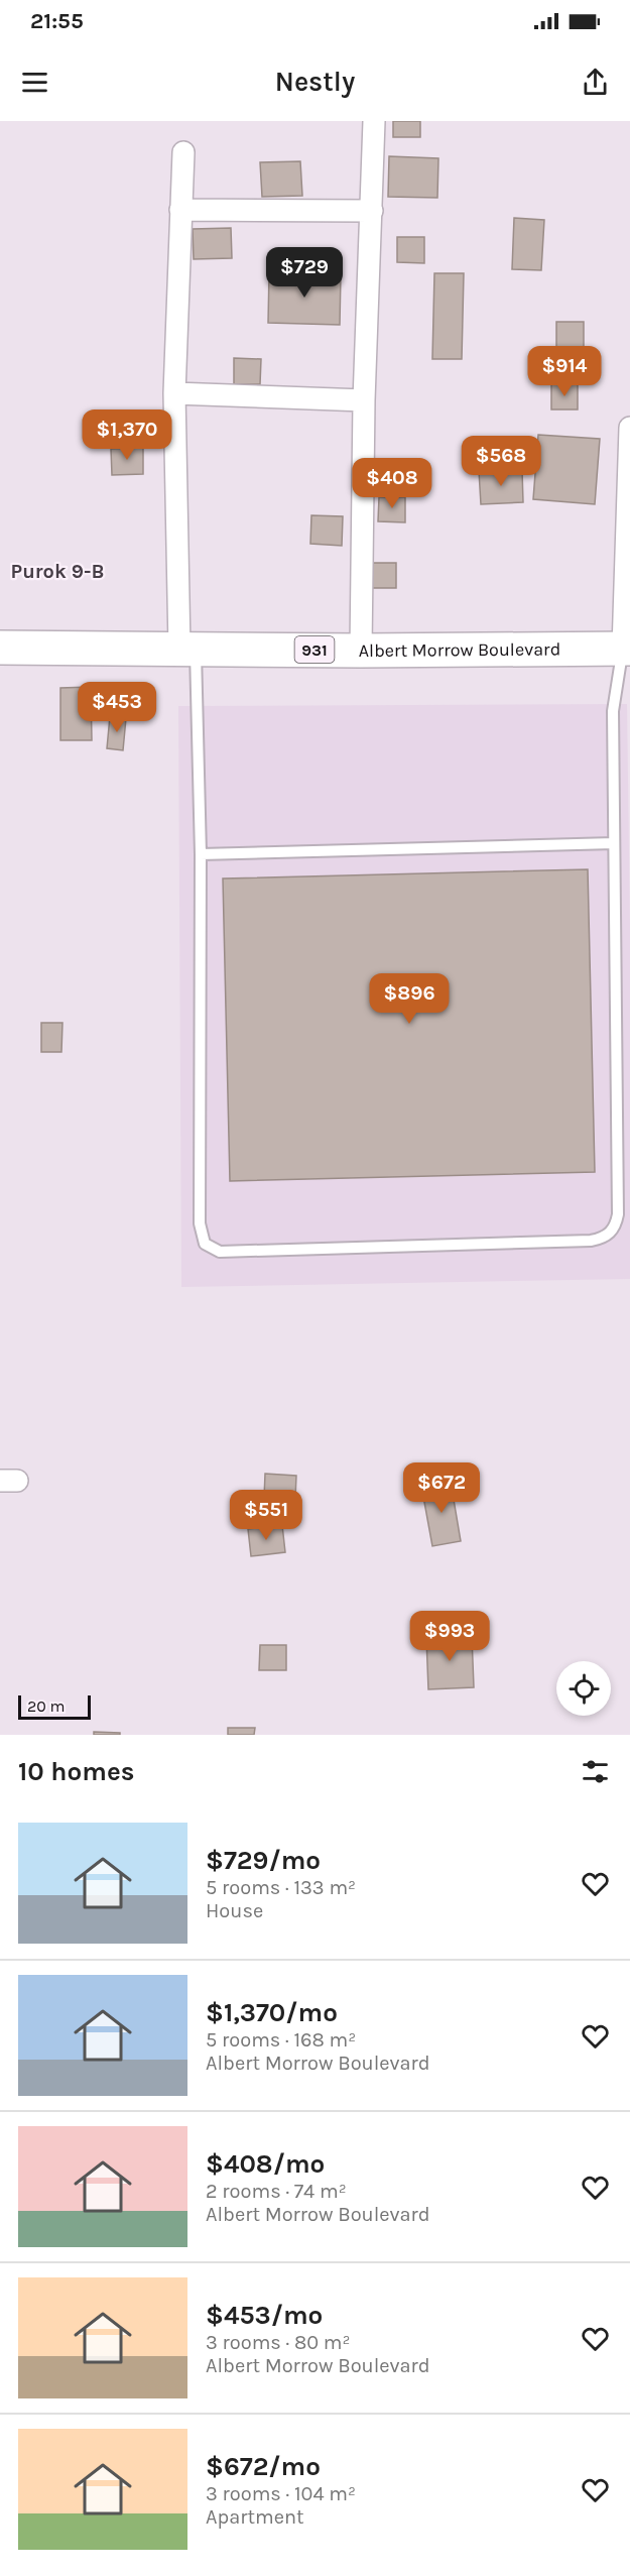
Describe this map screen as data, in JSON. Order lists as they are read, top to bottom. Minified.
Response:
{"streets":{"highway":["931","Albert Morrow Boulevard"]},"districts":["Purok 9-B"],"scale_bar":"20 m","page":{"status":"21:55","header":"Nestly","price":["$729","$914","$1,370","$568","$408","$453","$896","$672","$551","$993"],"scale":"20 m","heading":"10 homes","list":[{"name":"$729/mo","note":"5 rooms · 133 m² · House"},{"name":"$1,370/mo","note":"5 rooms · 168 m² · Albert Morrow Boulevard"},{"name":"$408/mo","note":"2 rooms · 74 m² · Albert Morrow Boulevard"},{"name":"$453/mo","note":"3 rooms · 80 m² · Albert Morrow Boulevard"},{"name":"$672/mo","note":"3 rooms · 104 m² · Apartment"}]}}
